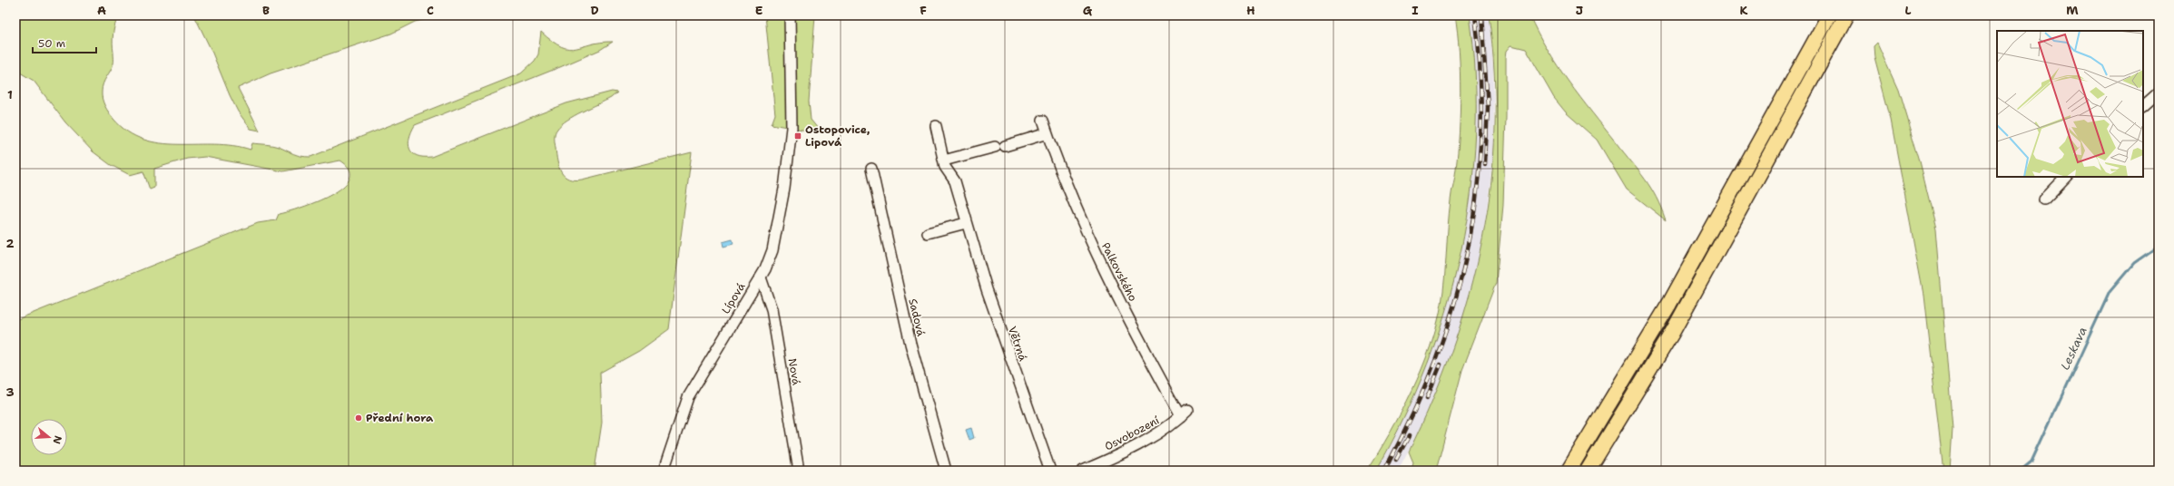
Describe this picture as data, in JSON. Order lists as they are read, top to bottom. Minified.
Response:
{"streets":{"street":["Palkovského","Lípová","Sadová","Větrná","Nová","Osvobození"]},"crossings":[["Palkovského","Osvobození"],["Lípová","Nová"]],"water":["Leskava"],"places":{"transit":["Ostopovice, Lipová"],"other":["Přední hora"]},"scale_bar":"50 m","north":"right","grid":{"columns":["A","B","C","D","E","F","G","H","I","J","K","L","M"],"rows":["1","2","3"]}}
